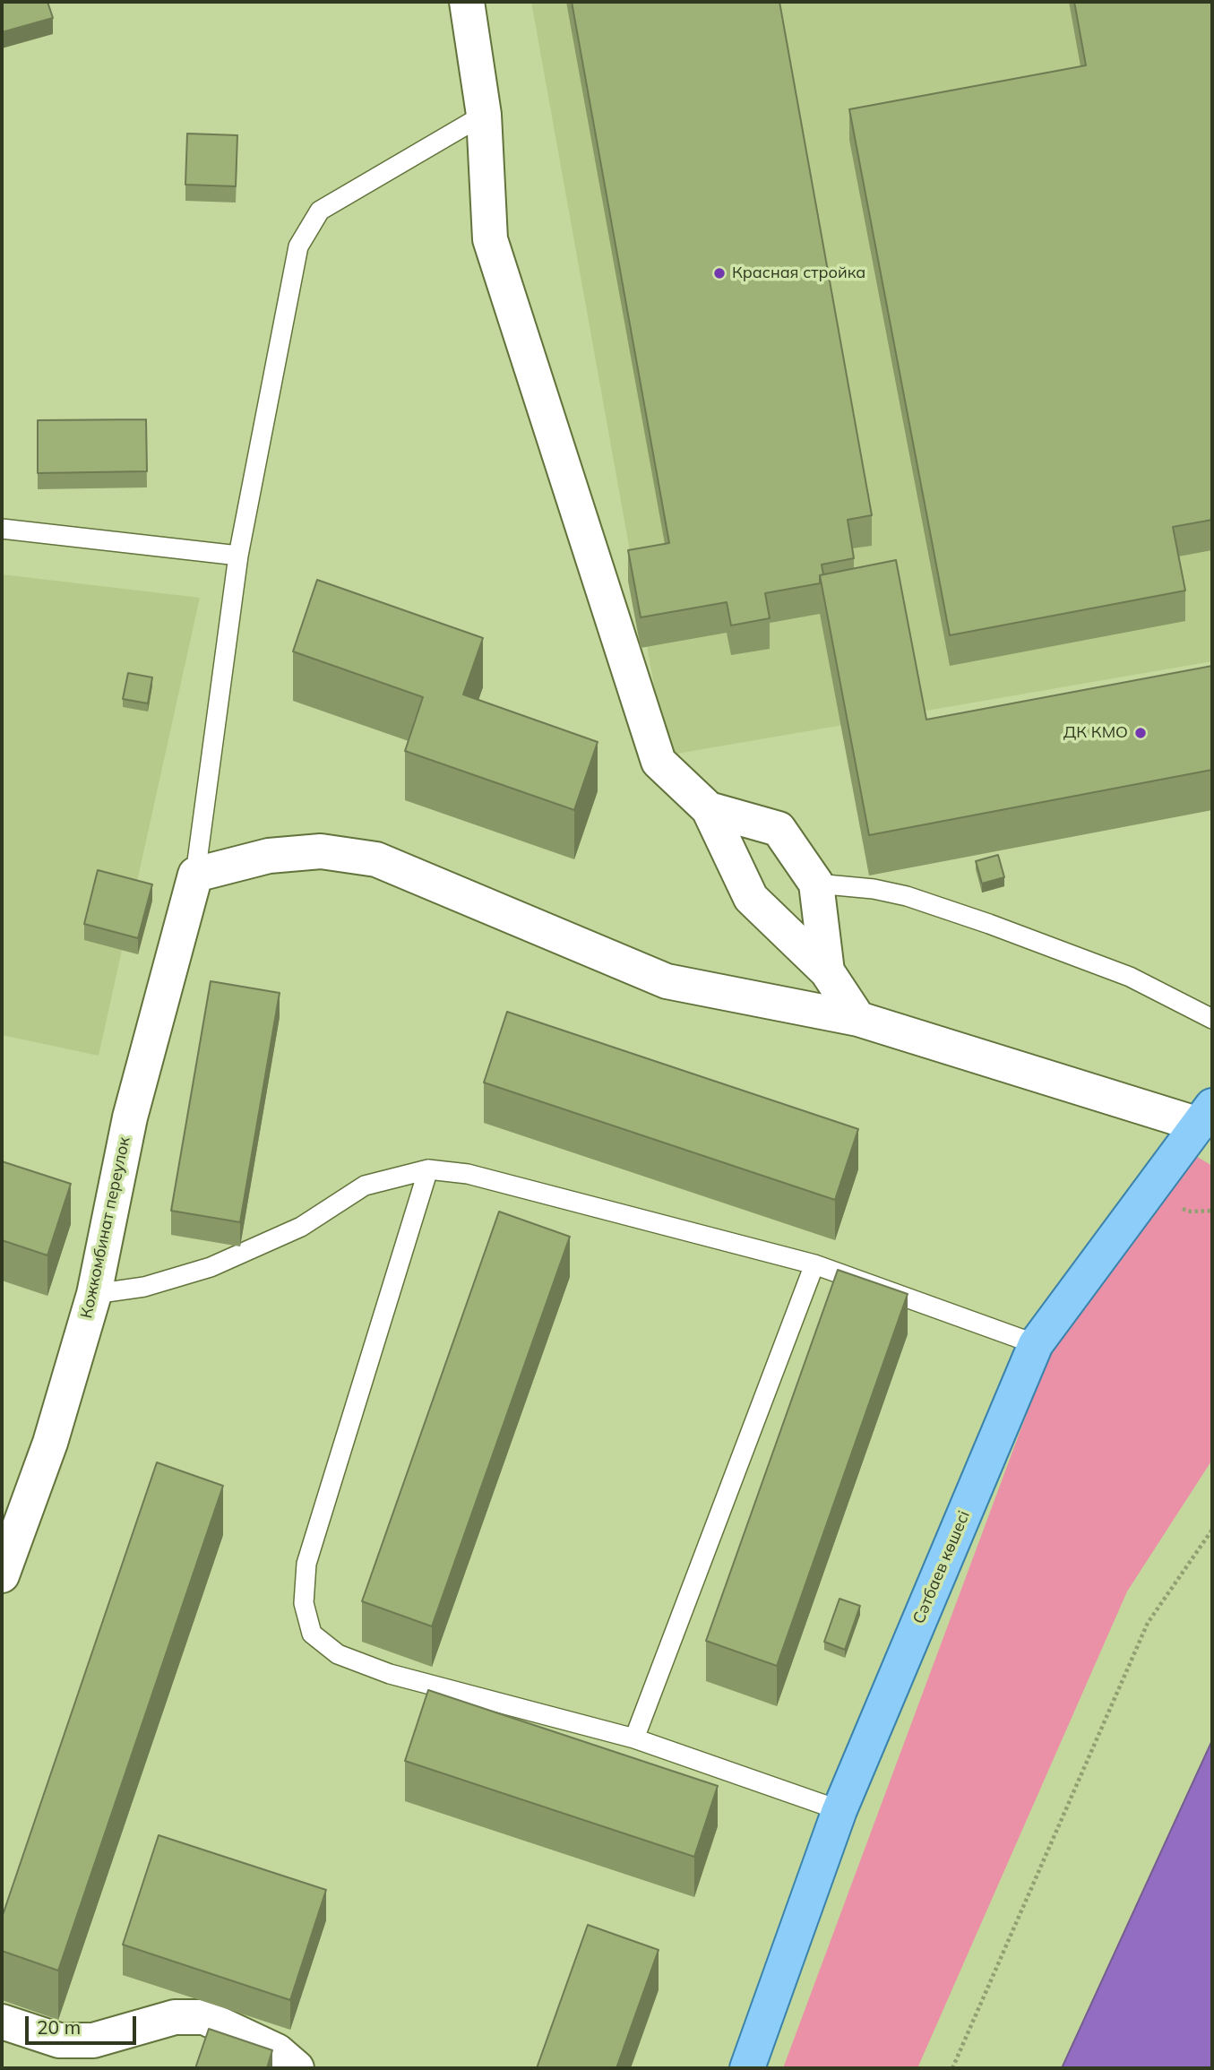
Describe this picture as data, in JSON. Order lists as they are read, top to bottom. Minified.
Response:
{"streets":{"main road":["Сәтбаев көшесі"],"street":["Кожкомбинат переулок"]},"places":["Красная стройка","ДК КМО"],"scale_bar":"20 m"}
